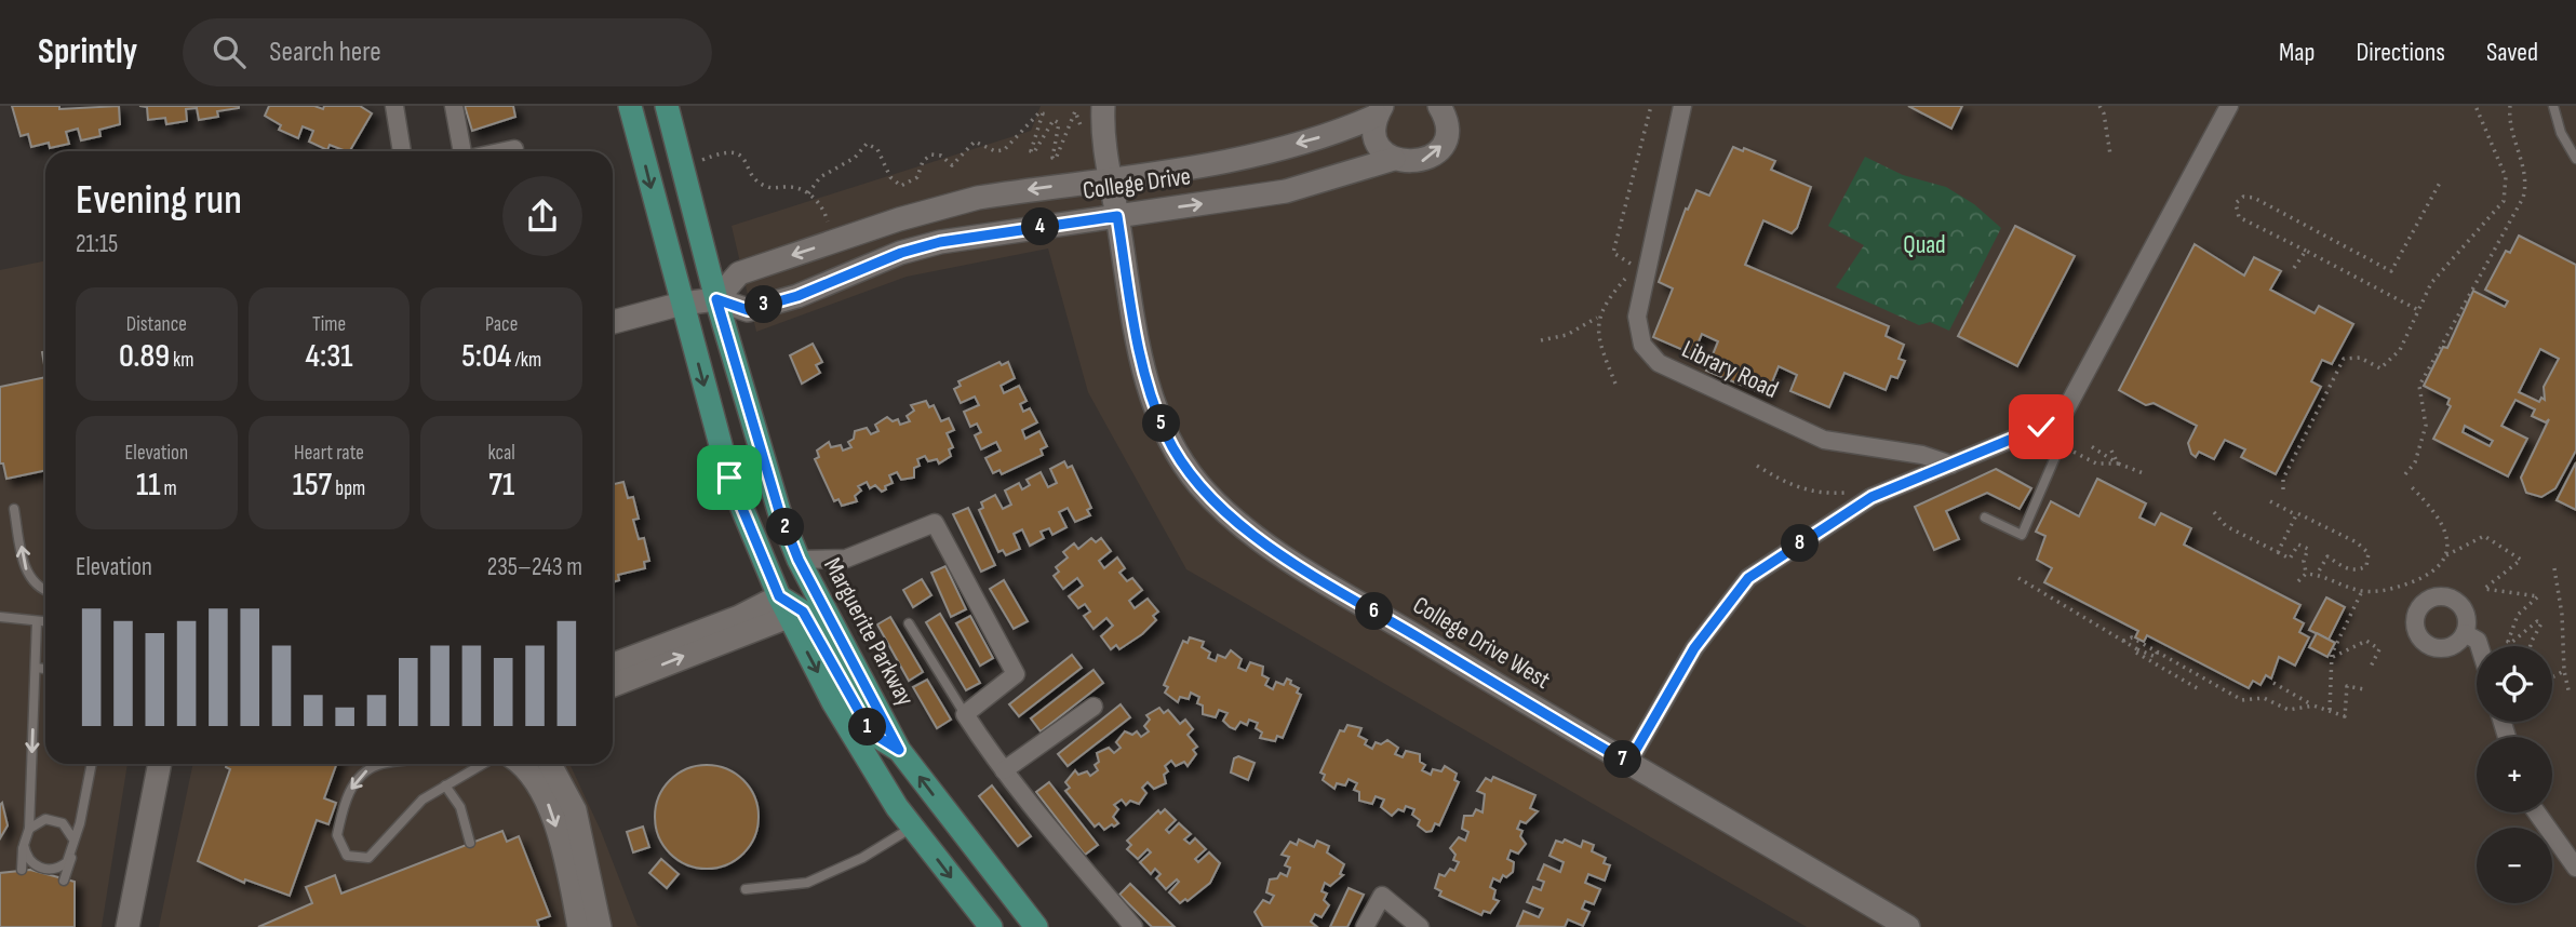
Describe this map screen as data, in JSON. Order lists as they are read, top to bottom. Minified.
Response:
{"streets":{"main road":["Marguerite Parkway"],"street":["College Drive","Library Road","College Drive West"]},"crossings":[["College Drive","Marguerite Parkway"],["College Drive","College Drive West"]],"parks":["Quad"],"page":{"header":"Sprintly","search":"Search here","nav":["Map","Directions","Saved"],"heading":["Evening run","21:15"],"pins":["4","3","5","2","8","6","1","7"],"stats":[["Distance","0.89 km"],["Time","4:31"],["Pace","5:04 /km"],["Elevation","11 m"],["Heart rate","157 bpm"],["kcal","71"]],"chart":["Elevation","235–243 m"],"map_buttons":["+","−"]}}
